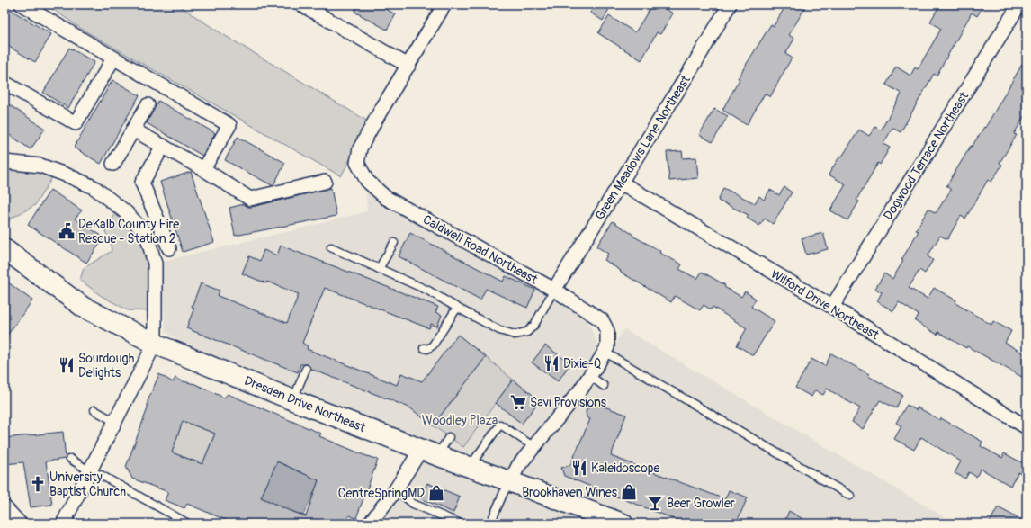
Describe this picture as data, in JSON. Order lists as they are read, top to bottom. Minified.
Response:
{"streets":{"street":["Green Meadows Lane Northeast","Dogwood Terrace Northeast","Caldwell Road Northeast","Wilford Drive Northeast","Dresden Drive Northeast"]},"crossings":[["Green Meadows Lane Northeast","Caldwell Road Northeast"],["Green Meadows Lane Northeast","Wilford Drive Northeast"],["Dogwood Terrace Northeast","Wilford Drive Northeast"],["Caldwell Road Northeast","Dresden Drive Northeast"]],"parks":["Woodley Plaza"],"places":{"public building":["DeKalb County Fire Rescue - Station 2"],"restaurant":["Dixie-Q","Sourdough Delights","Kaleidoscope"],"supermarket":["Savi Provisions"],"church":["University Baptist Church"],"shop":["Brookhaven Wines","CentreSpringMD"],"bar":["Beer Growler"]}}
